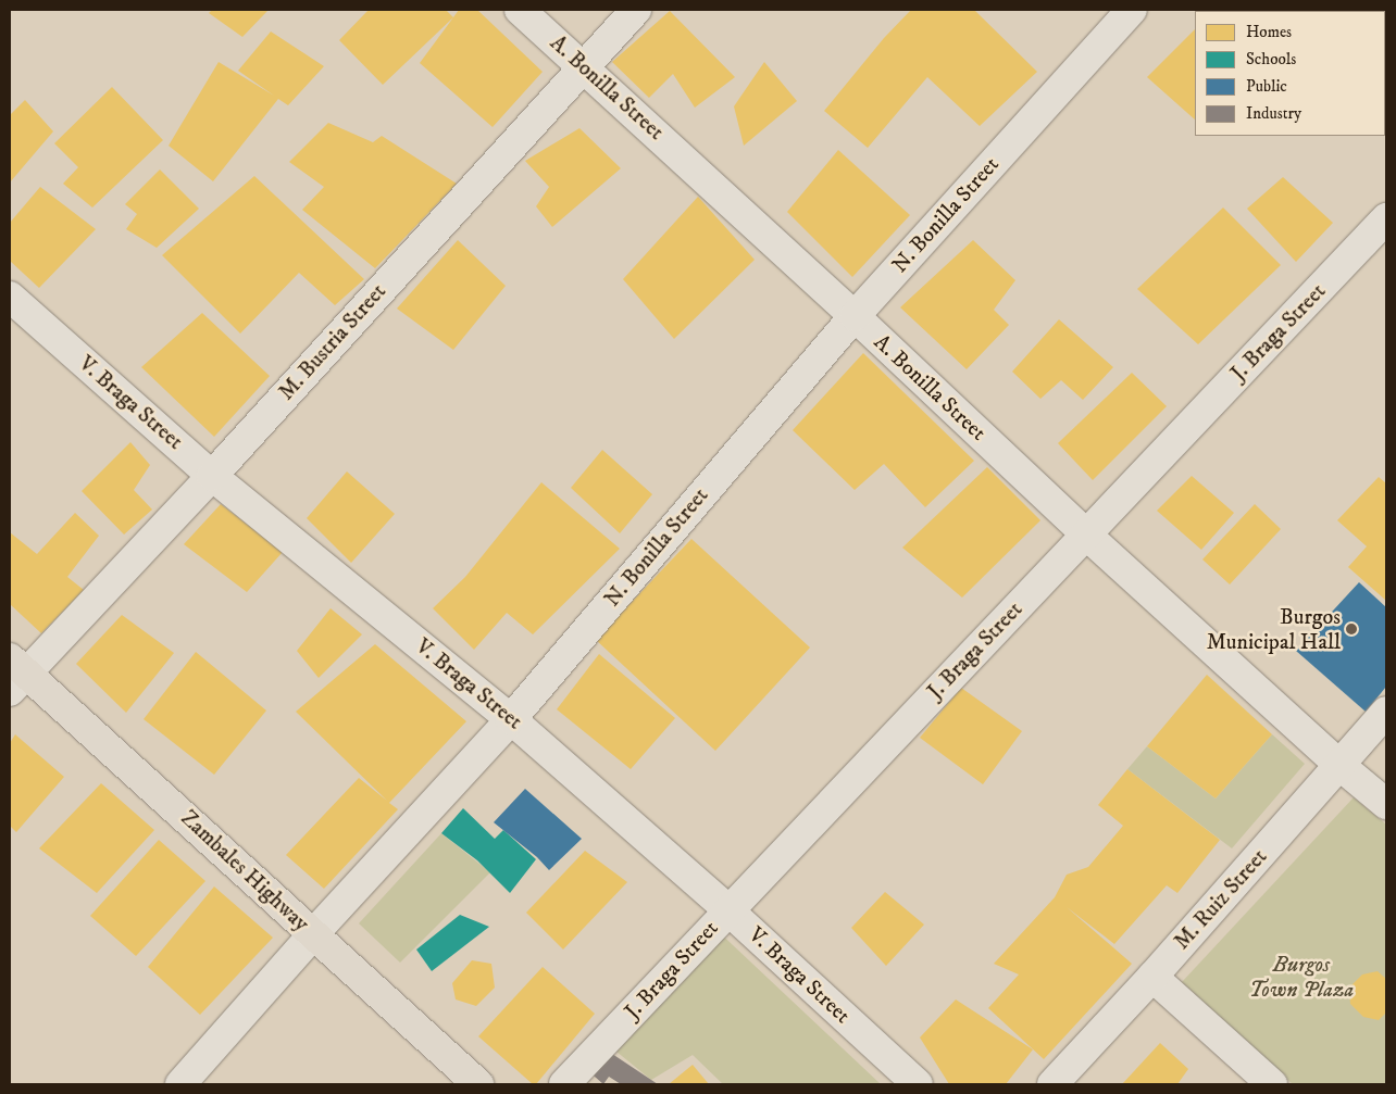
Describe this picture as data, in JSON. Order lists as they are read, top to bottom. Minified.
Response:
{"streets":{"main road":["Zambales Highway"],"street":["A. Bonilla Street","N. Bonilla Street","J. Braga Street","M. Bustria Street","V. Braga Street","M. Ruiz Street"]},"crossings":[["A. Bonilla Street","N. Bonilla Street"],["A. Bonilla Street","J. Braga Street"],["A. Bonilla Street","M. Bustria Street"],["A. Bonilla Street","M. Ruiz Street"],["N. Bonilla Street","V. Braga Street"],["N. Bonilla Street","Zambales Highway"],["J. Braga Street","V. Braga Street"],["M. Bustria Street","V. Braga Street"],["M. Bustria Street","Zambales Highway"]],"parks":["Burgos Town Plaza"],"places":["Burgos Municipal Hall"],"legend":["Homes","Schools","Public","Industry"]}
